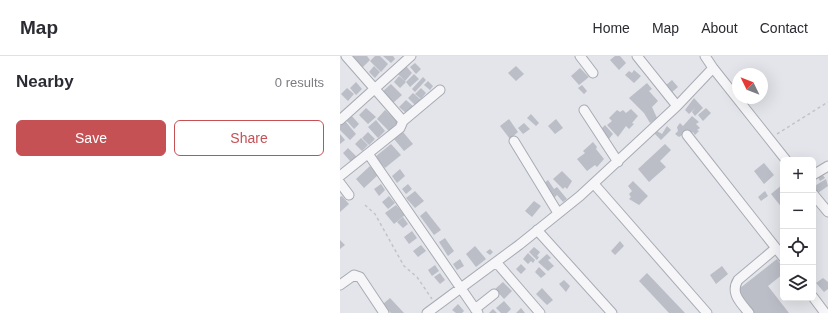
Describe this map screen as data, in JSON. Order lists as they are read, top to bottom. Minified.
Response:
{"north":"top left","page":{"header":"Map","nav":["Home","Map","About","Contact"],"heading":["Nearby","0 results"],"buttons":["Save","Share"],"map_buttons":["+","−"]}}
